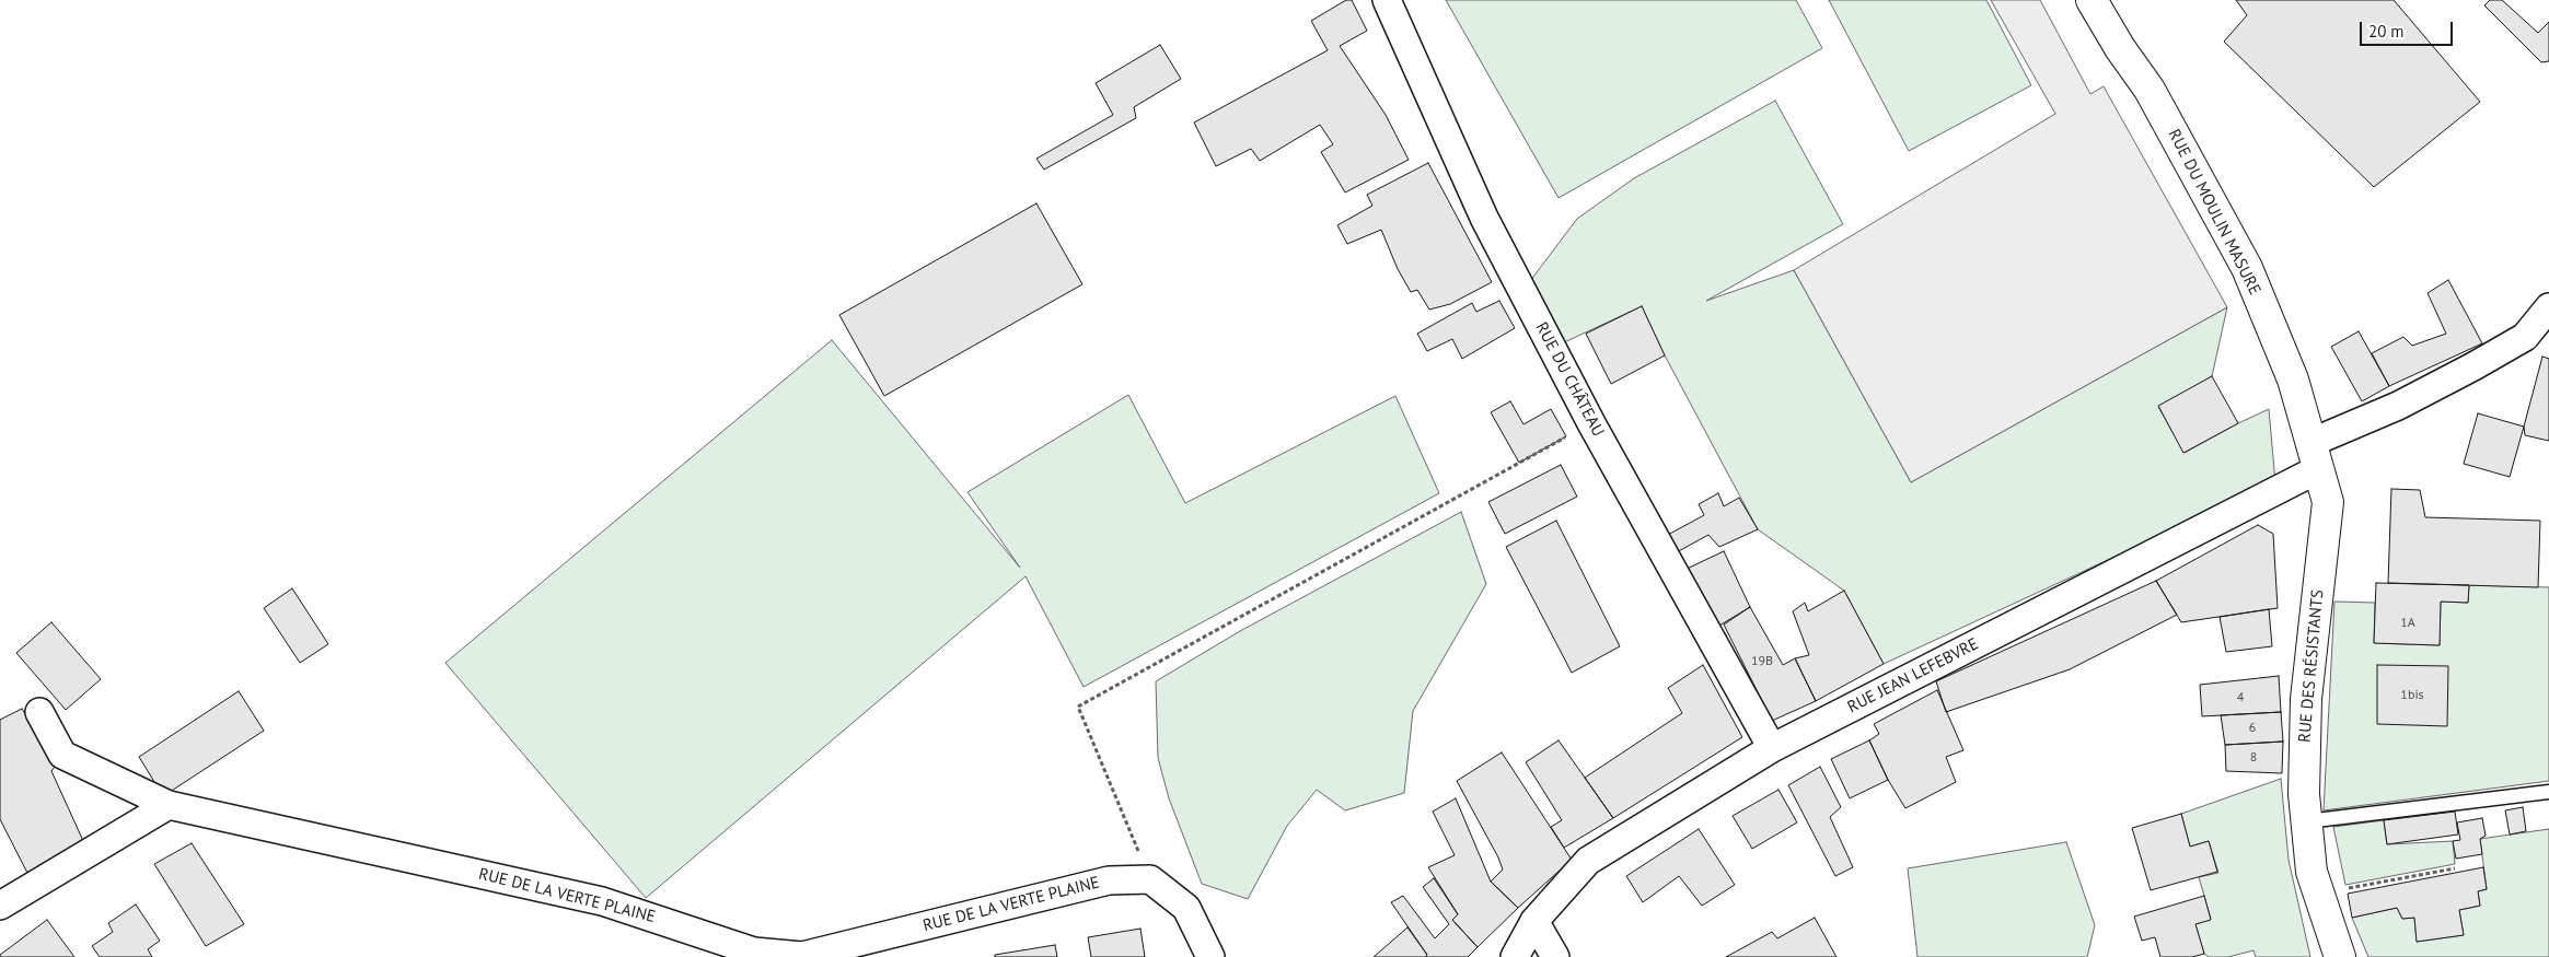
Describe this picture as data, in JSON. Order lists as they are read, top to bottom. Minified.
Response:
{"streets":{"main road":["RUE DU MOULIN MASURE","RUE DES RÉSISTANTS"],"street":["RUE DU CHÂTEAU","RUE JEAN LEFEBVRE","RUE DE LA VERTE PLAINE"]},"crossings":[["RUE DU MOULIN MASURE","RUE DES RÉSISTANTS"],["RUE DU MOULIN MASURE","RUE JEAN LEFEBVRE"],["RUE DU CHÂTEAU","RUE JEAN LEFEBVRE"],["RUE DES RÉSISTANTS","RUE JEAN LEFEBVRE"]],"house_numbers":["1A","19B","1bis","4","6","8"],"scale_bar":"20 m"}
